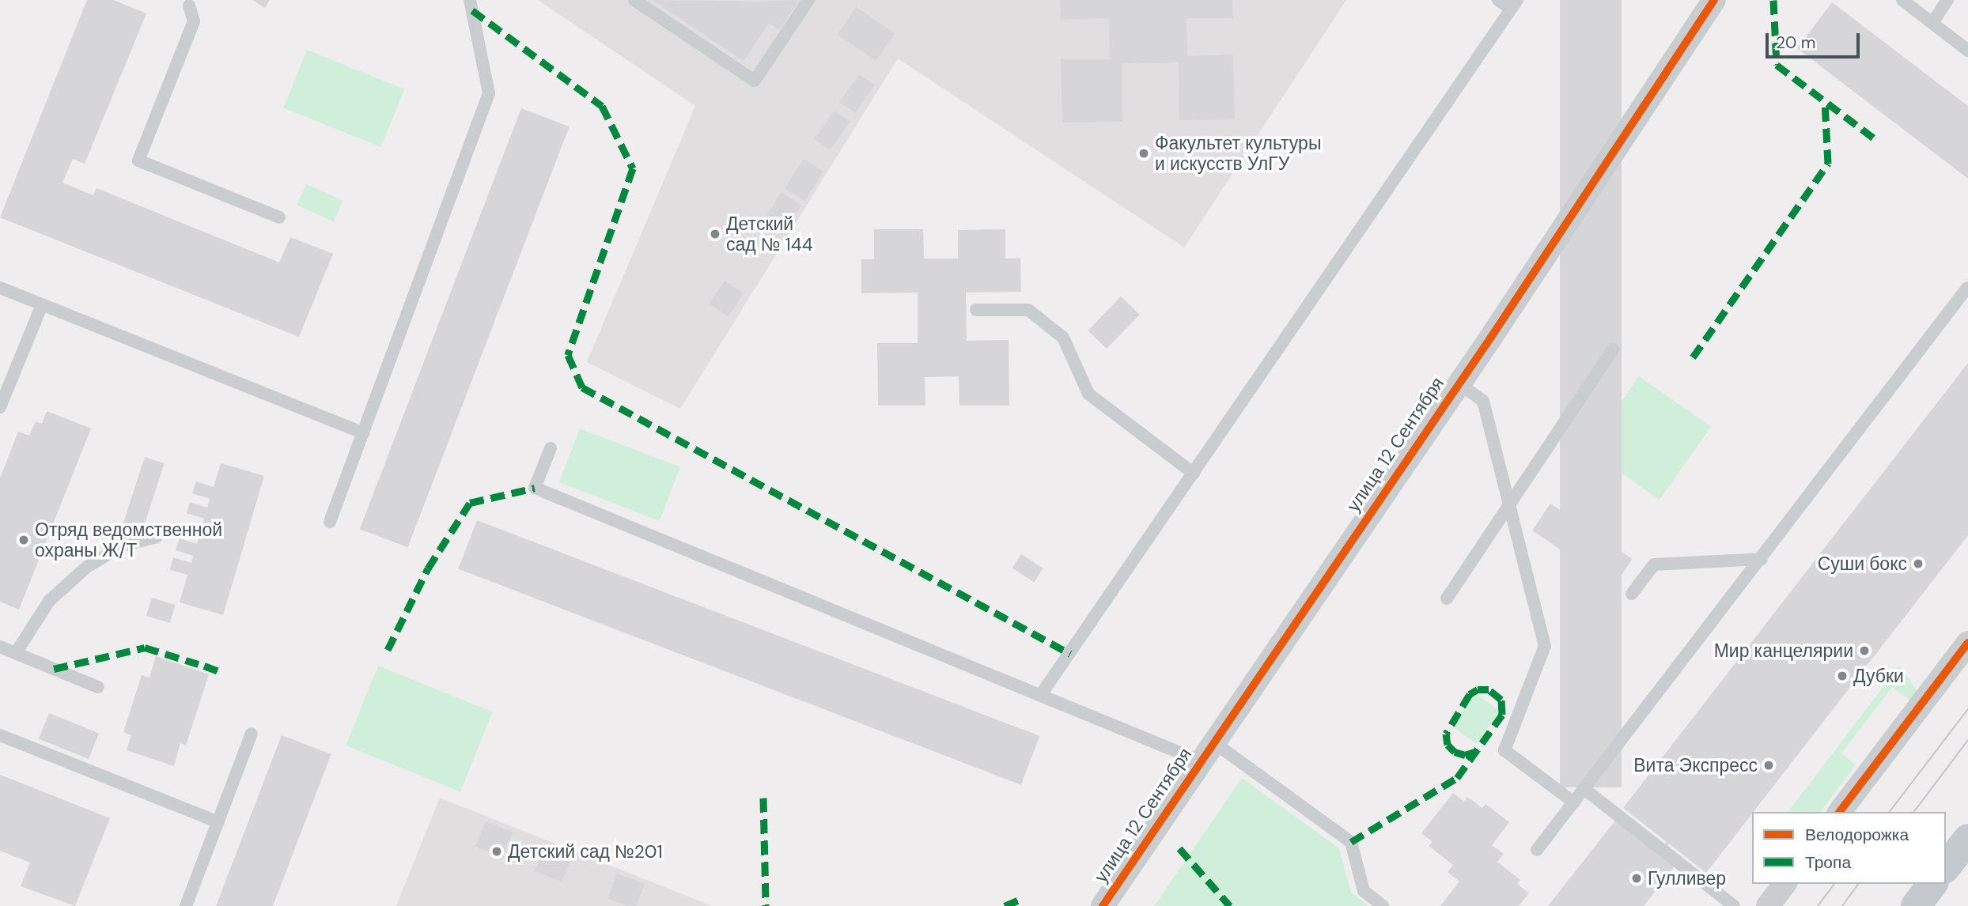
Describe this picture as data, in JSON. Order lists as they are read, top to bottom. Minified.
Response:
{"streets":{"street":["улица 12 Сентября"]},"places":["Факультет культуры и искусств УлГУ","Детский сад № 144","Отряд ведомственной охраны Ж/Т","Суши бокс","Мир канцелярии","Дубки","Вита Экспресс","Детский сад №201","Гулливер"],"legend":["Велодорожка","Тропа"],"scale_bar":"20 m"}
